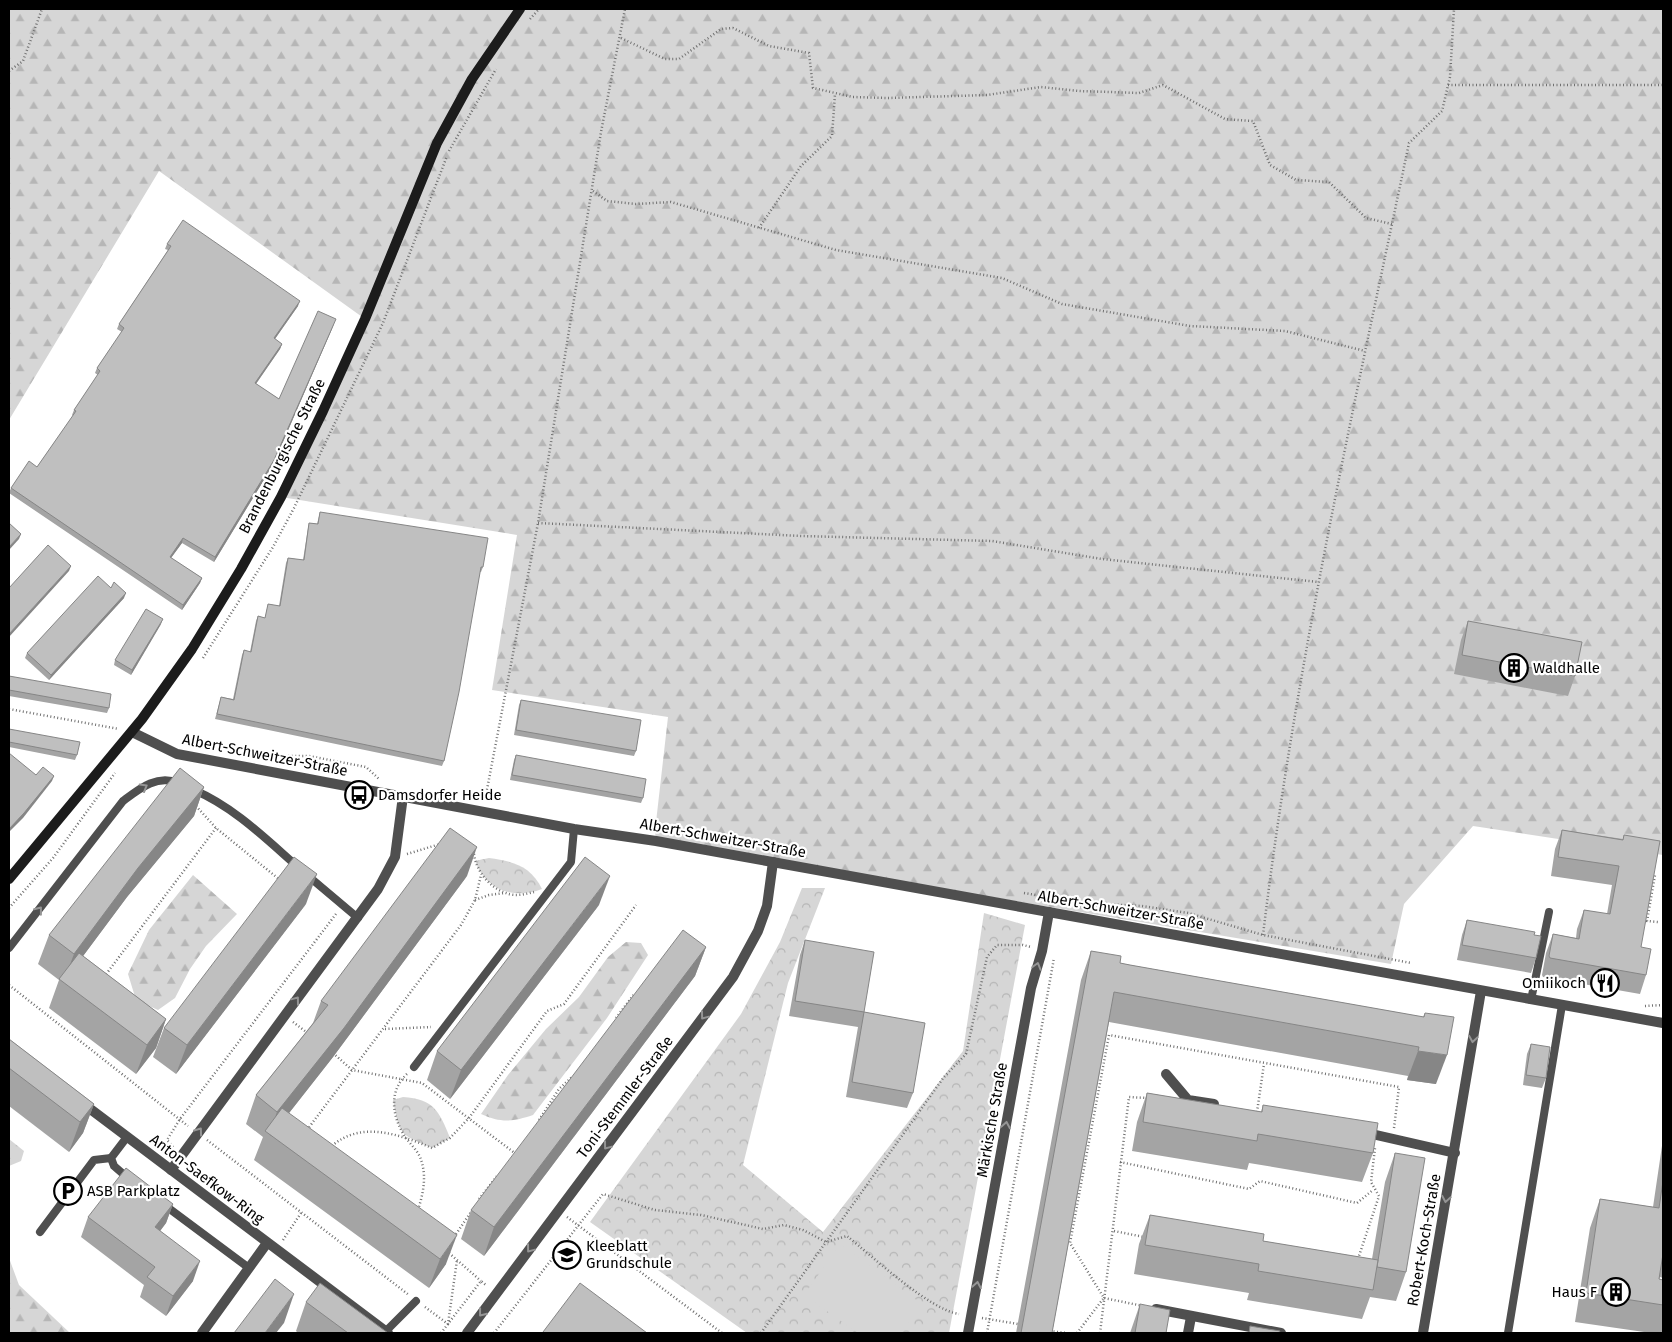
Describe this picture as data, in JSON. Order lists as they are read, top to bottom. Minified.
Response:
{"streets":{"street":["Brandenburgische Straße","Albert-Schweitzer-Straße","Toni-Stemmler-Straße","Märkische Straße","Anton-Saefkow-Ring","Robert-Koch-Straße"]},"crossings":[["Brandenburgische Straße","Albert-Schweitzer-Straße"],["Albert-Schweitzer-Straße","Toni-Stemmler-Straße"],["Albert-Schweitzer-Straße","Märkische Straße"],["Albert-Schweitzer-Straße","Robert-Koch-Straße"]],"one_way":["Toni-Stemmler-Straße","Märkische Straße","Robert-Koch-Straße"],"places":{"building":["Waldhalle","Haus F"],"bus stop":["Damsdorfer Heide"],"restaurant":["Omiikoch"],"parking":["ASB Parkplatz"],"school or university":["Kleeblatt Grundschule"]}}
